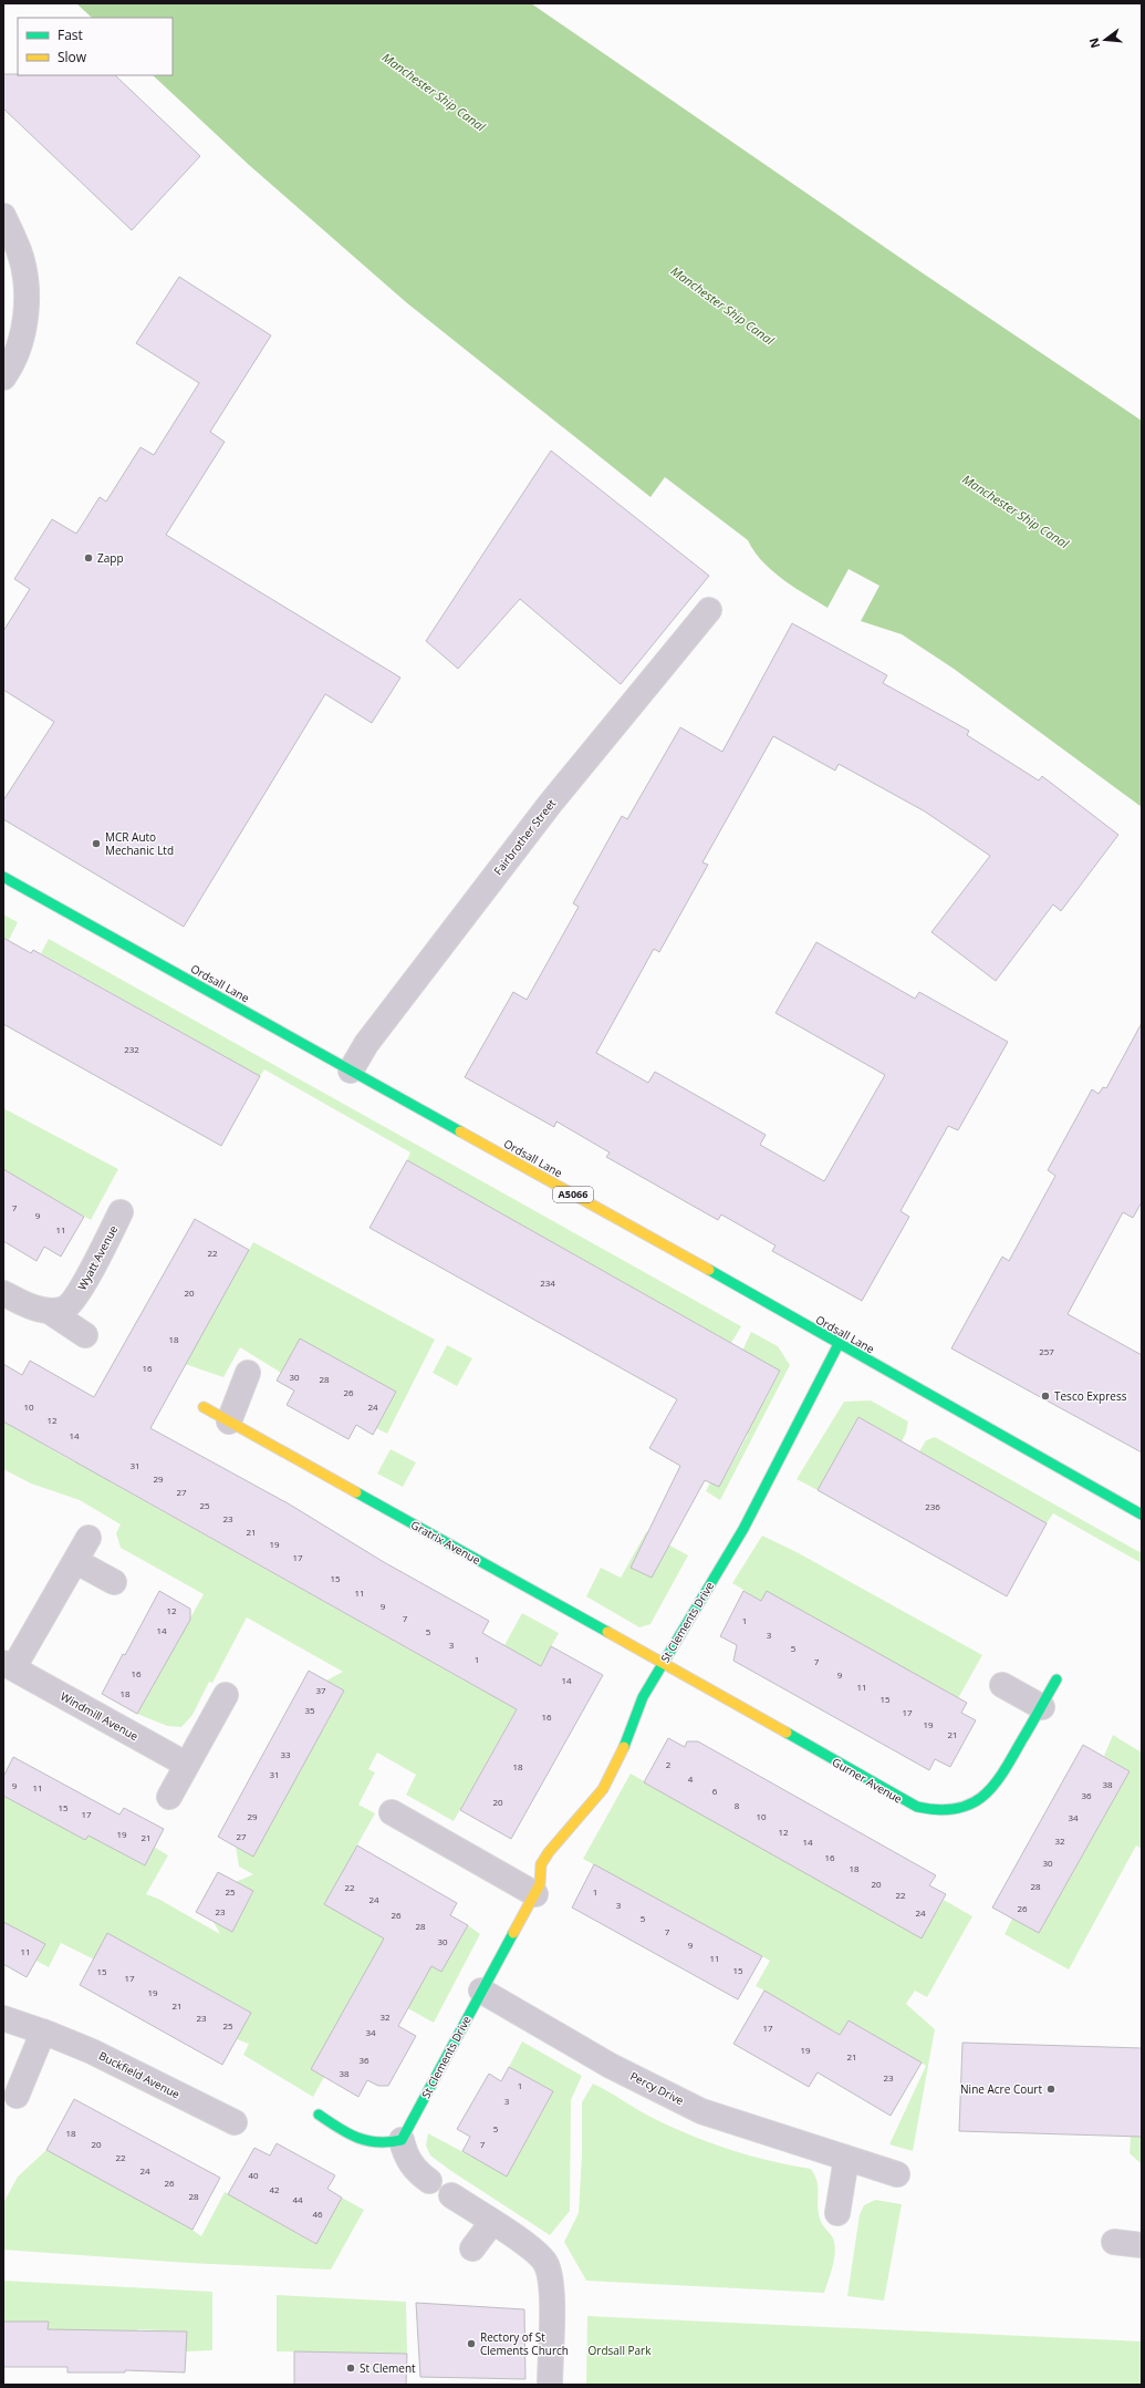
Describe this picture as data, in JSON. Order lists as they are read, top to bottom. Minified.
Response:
{"streets":{"street":["Fairbrother Street","Ordsall Lane","A5066","Wyatt Avenue","Gratrix Avenue","St Clements Drive","Windmill Avenue","Gurner Avenue","Buckfield Avenue","Percy Drive"]},"crossings":[["Fairbrother Street","Ordsall Lane"],["Ordsall Lane","St Clements Drive"],["Gratrix Avenue","St Clements Drive"],["Gratrix Avenue","Gurner Avenue"],["St Clements Drive","Gurner Avenue"],["St Clements Drive","Percy Drive"]],"water":["Manchester Ship Canal"],"parks":["Ordsall Park"],"places":["Zapp","MCR Auto Mechanic Ltd","Tesco Express","Nine Acre Court","Rectory of St Clements Church","St Clement"],"house_numbers":["232","7","9","11","22","234","20","18","257","16","30","28","26","10","24","12","14","31","29","27","25","236","23","21","19","17","15","11","9","12","7","1","14","5","3","3","5","1","7","16","9","14","11","37","18","15","35","17","16","19","21","33","2","18","31","4","38","9","11","6","36","20","8","15","17","29","10","34","12","19","27","21","32","14","16","30","18","20","28","22","25","1","22","24","3","26","23","24","26","5","28","7","30","9","11","11","15","15","17","19","21","32","23","25","17","34","19","21","36","38","23","1","3","5","18","20","7","22","24","40","26","42","28","44","46"],"legend":["Fast","Slow"],"north":"left"}
